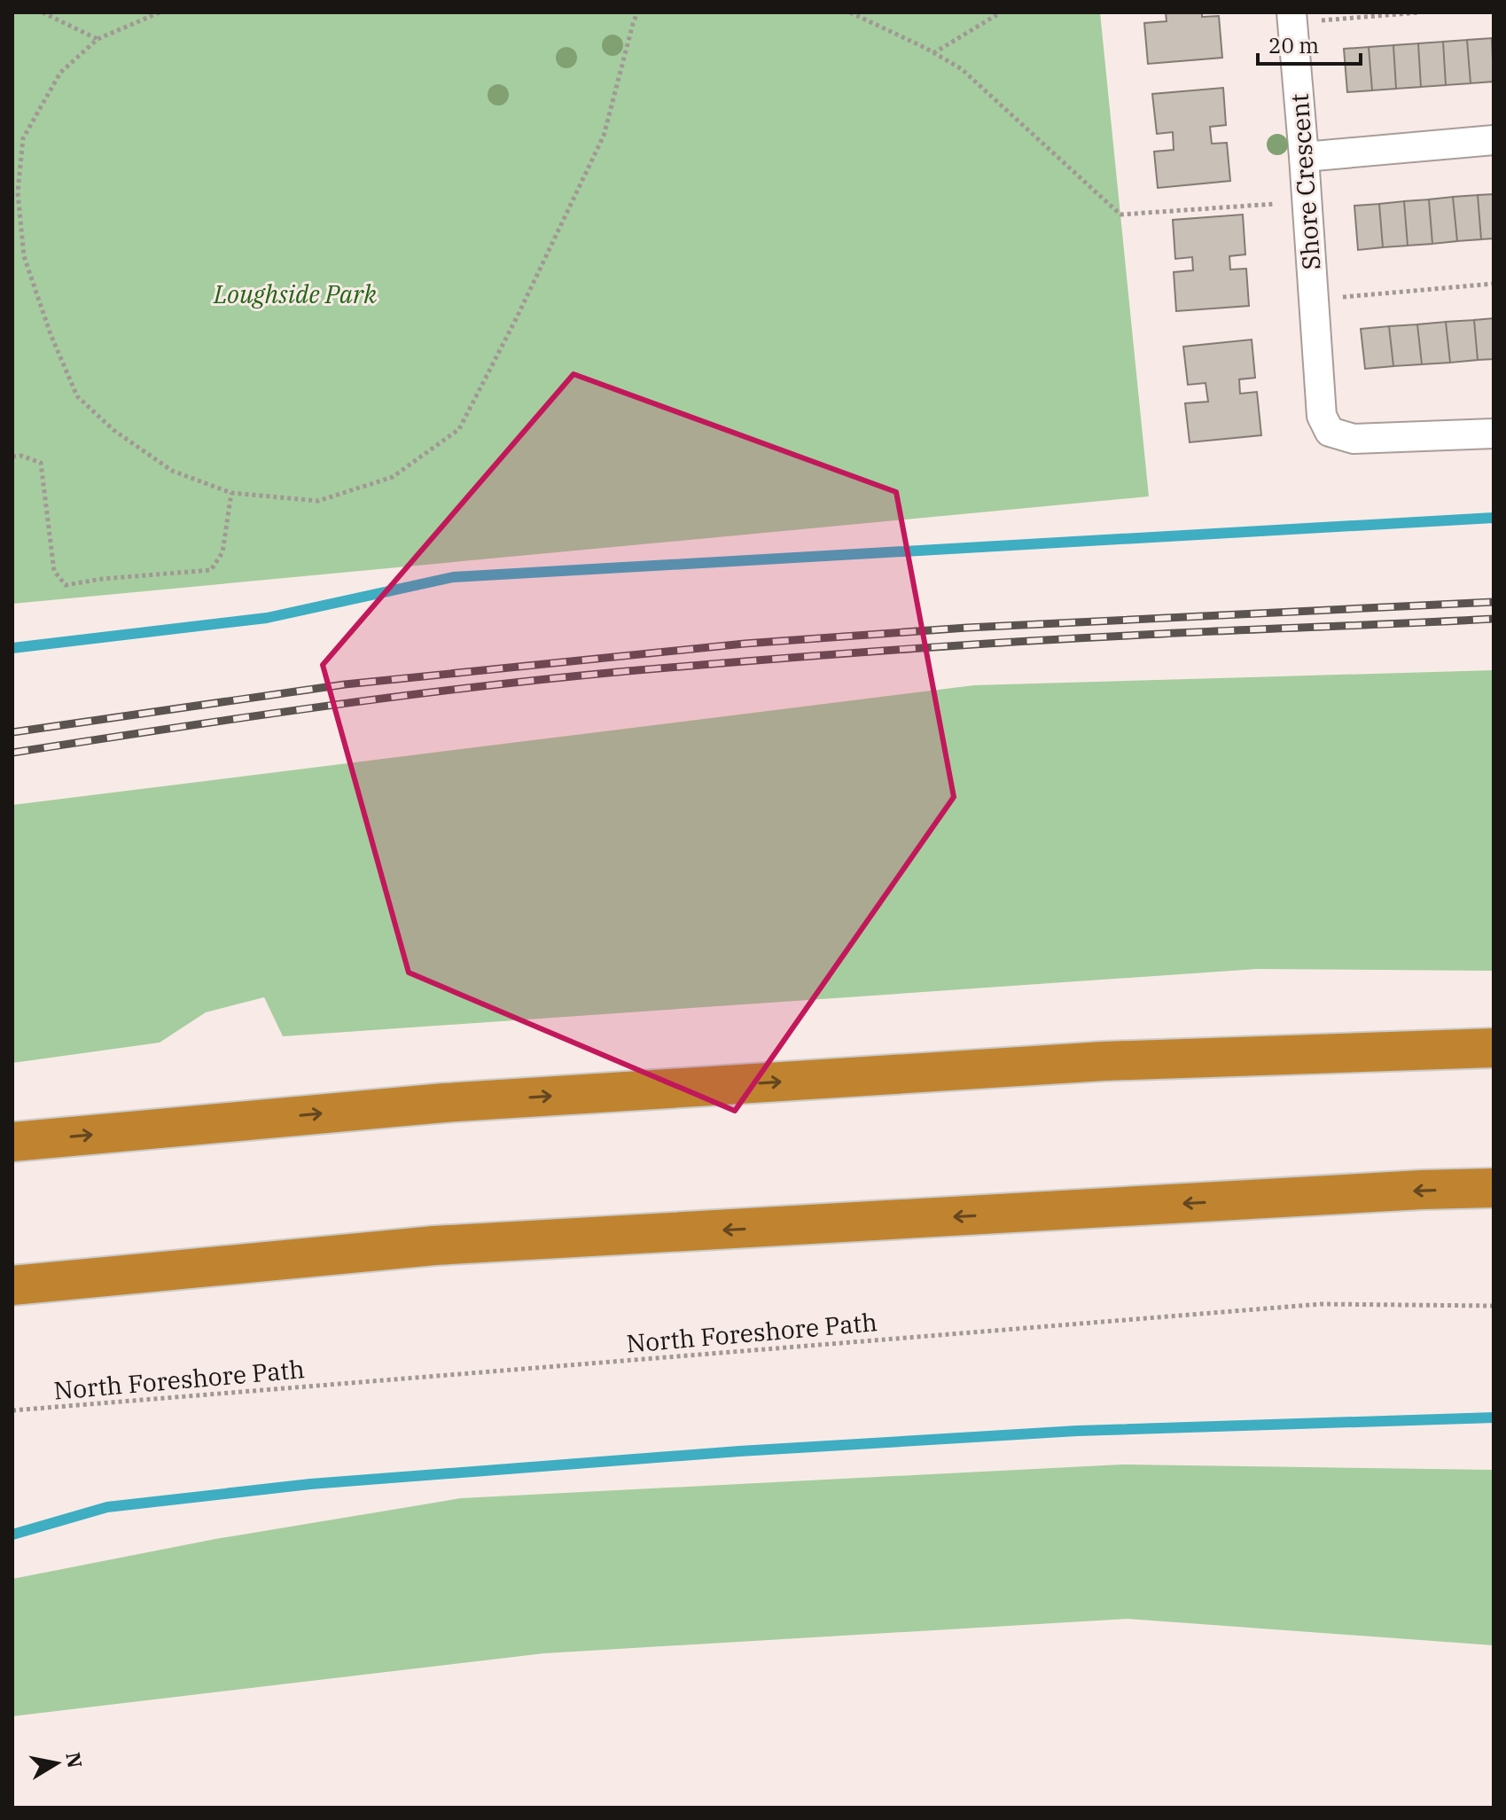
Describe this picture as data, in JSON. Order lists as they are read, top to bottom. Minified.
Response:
{"streets":{"street":["Shore Crescent"],"path":["North Foreshore Path"]},"parks":["Loughside Park"],"scale_bar":"20 m","north":"right"}
